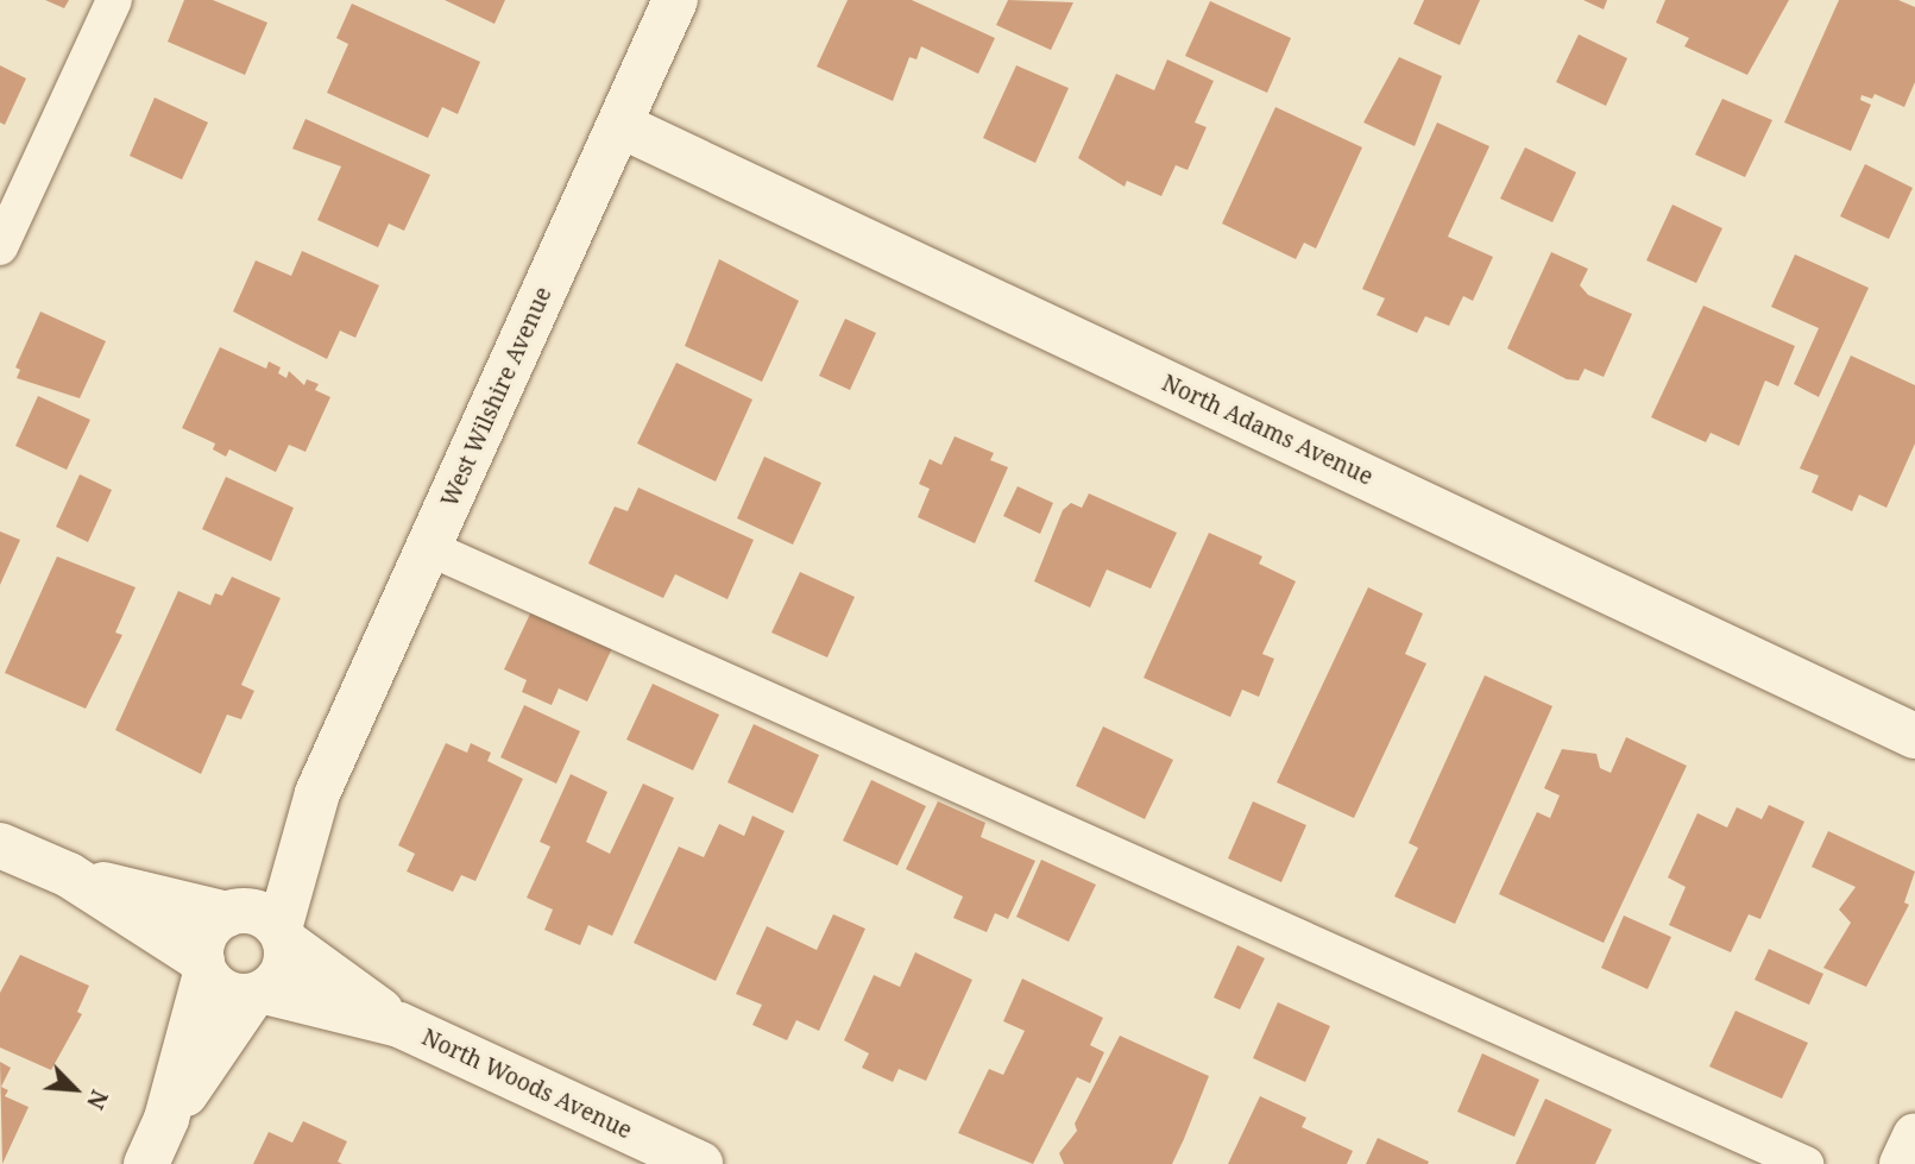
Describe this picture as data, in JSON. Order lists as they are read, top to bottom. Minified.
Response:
{"streets":{"street":["West Wilshire Avenue","North Adams Avenue","North Woods Avenue"]},"crossings":[["West Wilshire Avenue","North Adams Avenue"],["West Wilshire Avenue","North Woods Avenue"]],"north":"bottom right"}
